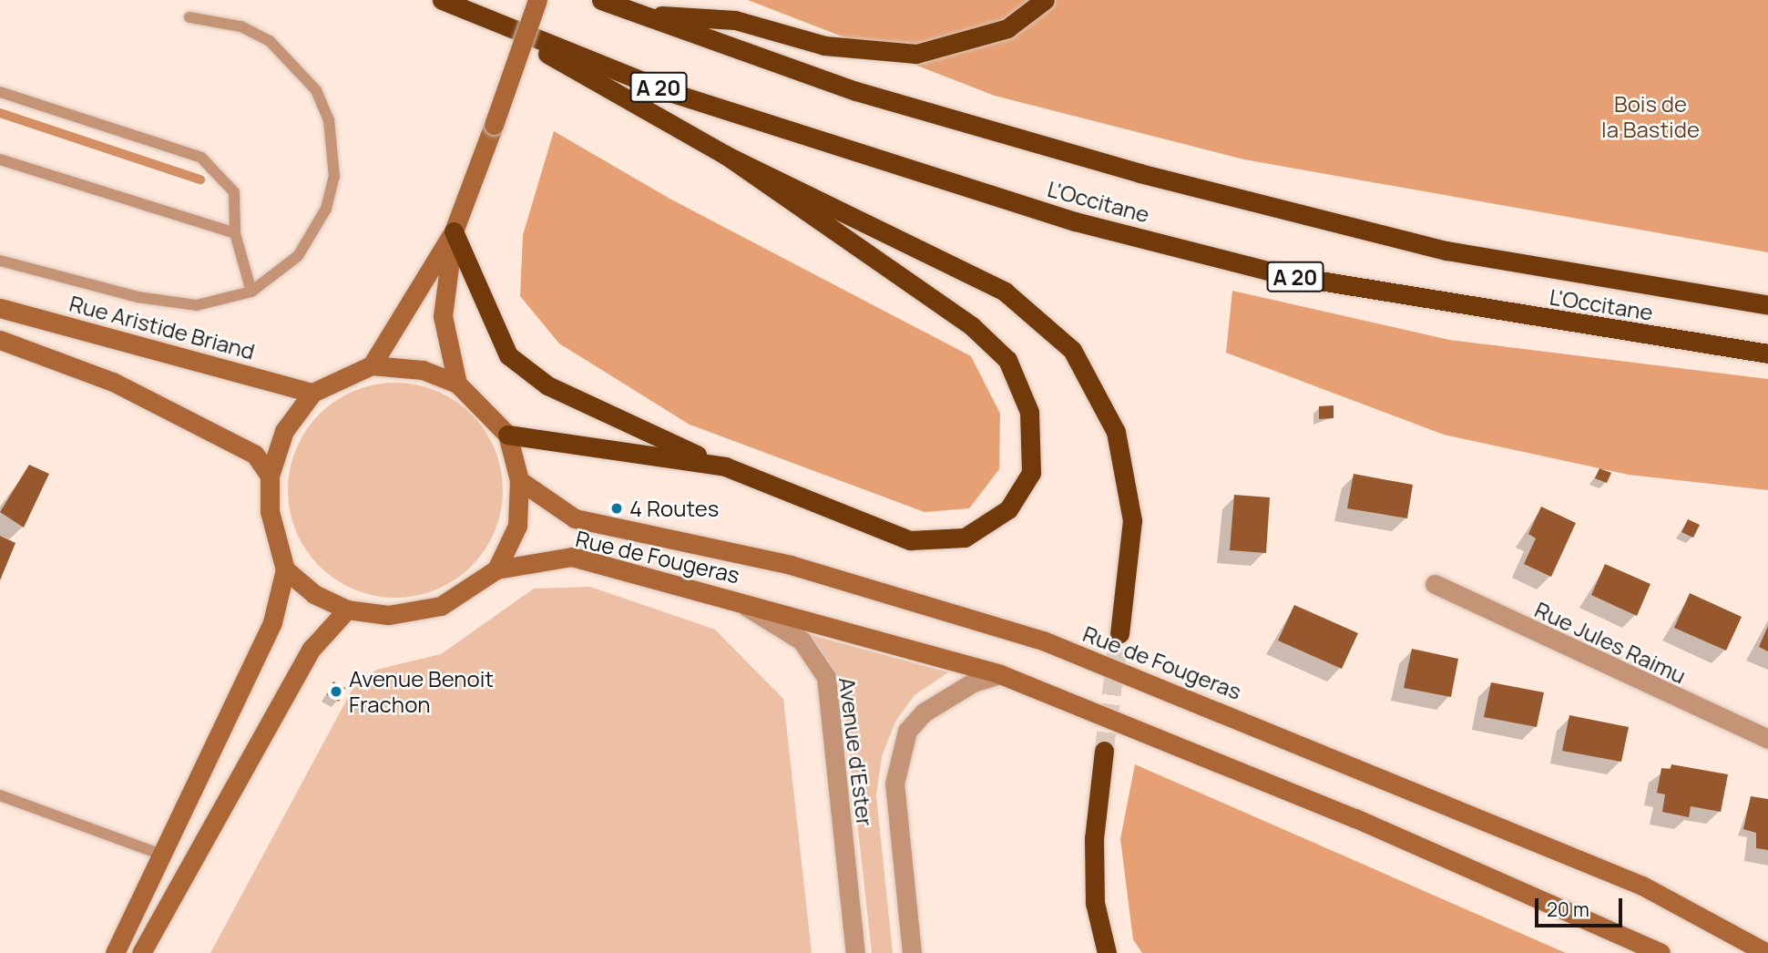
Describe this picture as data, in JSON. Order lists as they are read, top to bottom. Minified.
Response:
{"streets":{"highway":["A 20","L'Occitane"],"main road":["Rue Aristide Briand","Rue de Fougeras"],"street":["Rue Jules Raimu","Avenue d'Ester"]},"crossings":[["Rue de Fougeras","Avenue d'Ester"]],"parks":["Bois de la Bastide"],"places":["4 Routes","Avenue Benoit Frachon"],"scale_bar":"20 m"}
